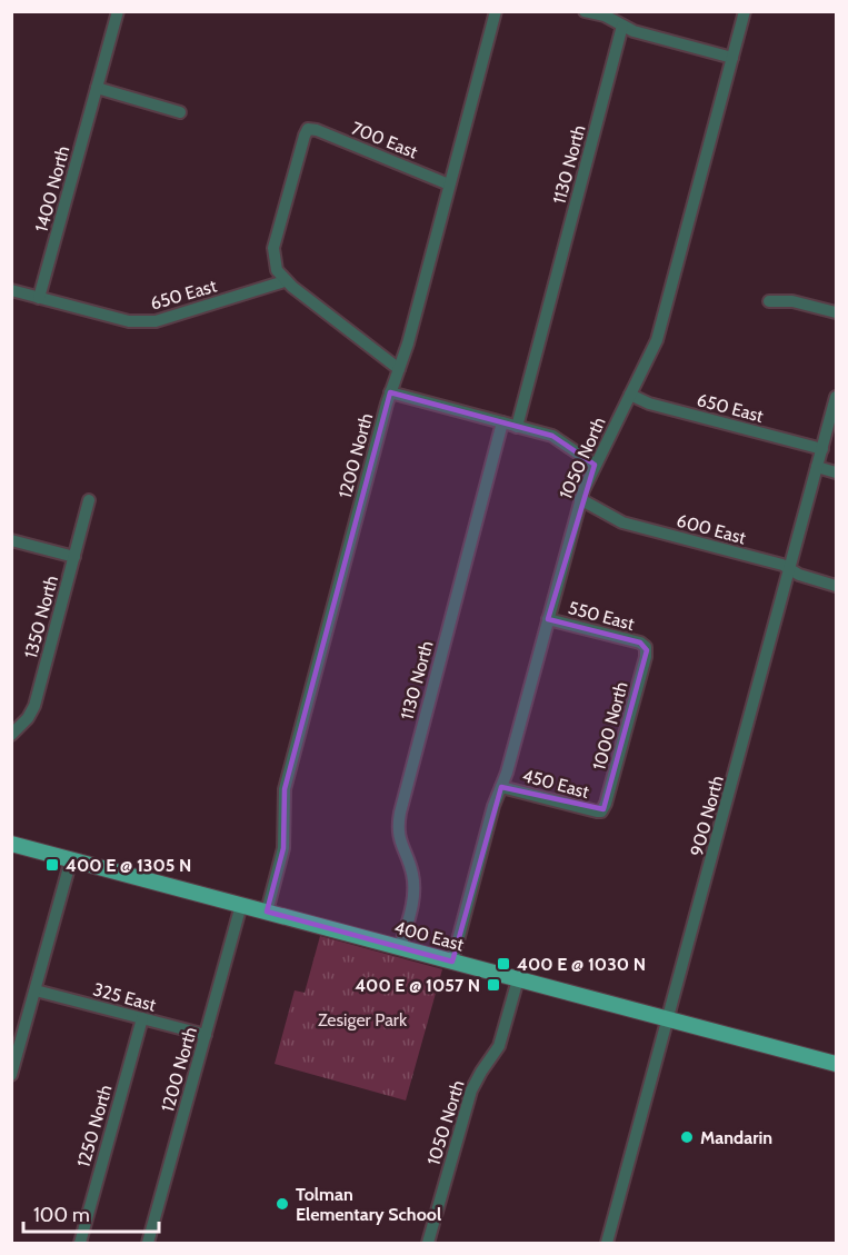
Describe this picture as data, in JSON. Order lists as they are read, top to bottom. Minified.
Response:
{"streets":{"main road":["400 East"],"street":["700 East","1130 North","1400 North","650 East","1200 North","1050 North","600 East","550 East","1350 North","1000 North","450 East","900 North","325 East","1250 North"]},"crossings":[["700 East","650 East"],["700 East","1200 North"],["1130 North","400 East"],["1400 North","650 East"],["650 East","1050 North"],["650 East","900 North"],["1200 North","400 East"],["1200 North","325 East"],["1050 North","600 East"],["1050 North","550 East"],["1050 North","450 East"],["1050 North","400 East"],["600 East","900 North"],["550 East","1000 North"],["1000 North","450 East"],["900 North","400 East"],["325 East","1250 North"]],"parks":["Zesiger Park"],"places":{"transit":["400 E @ 1305 N","400 E @ 1030 N","400 E @ 1057 N"],"other":["Mandarin","Tolman Elementary School"]},"scale_bar":"100 m"}
